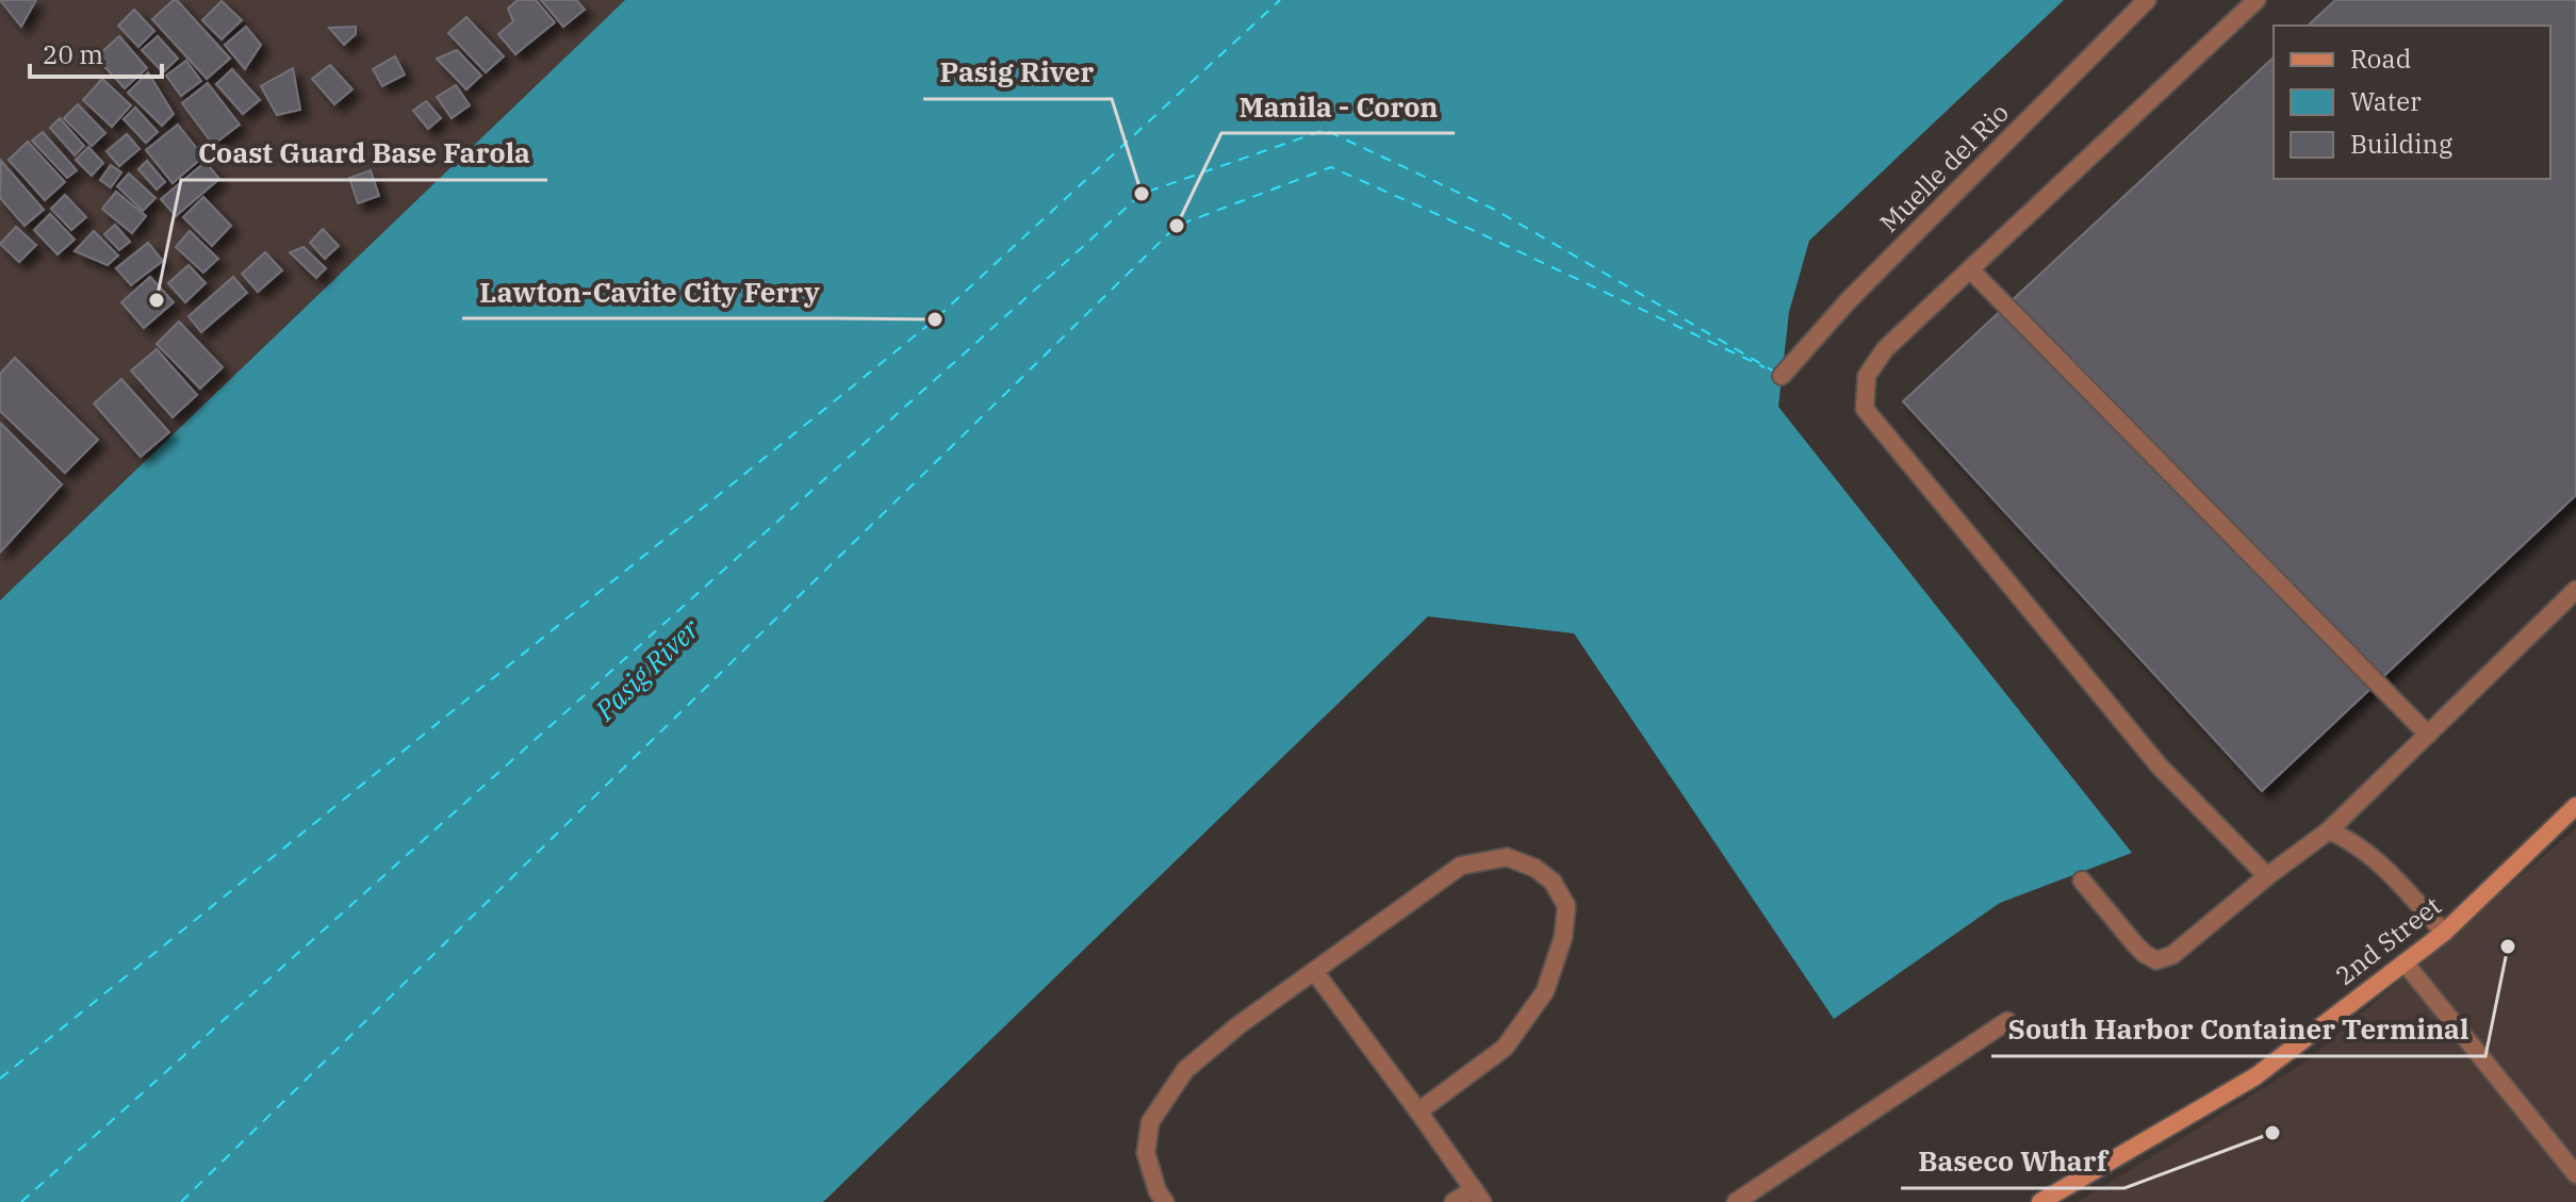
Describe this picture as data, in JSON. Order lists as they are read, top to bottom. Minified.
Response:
{"streets":{"street":["2nd Street"],"lane":["Muelle del Rio"]},"water":["Pasig River"],"places":["Pasig River","Manila - Coron","Coast Guard Base Farola","Lawton-Cavite City Ferry","South Harbor Container Terminal","Baseco Wharf"],"legend":["Road","Water","Building"],"scale_bar":"20 m"}
